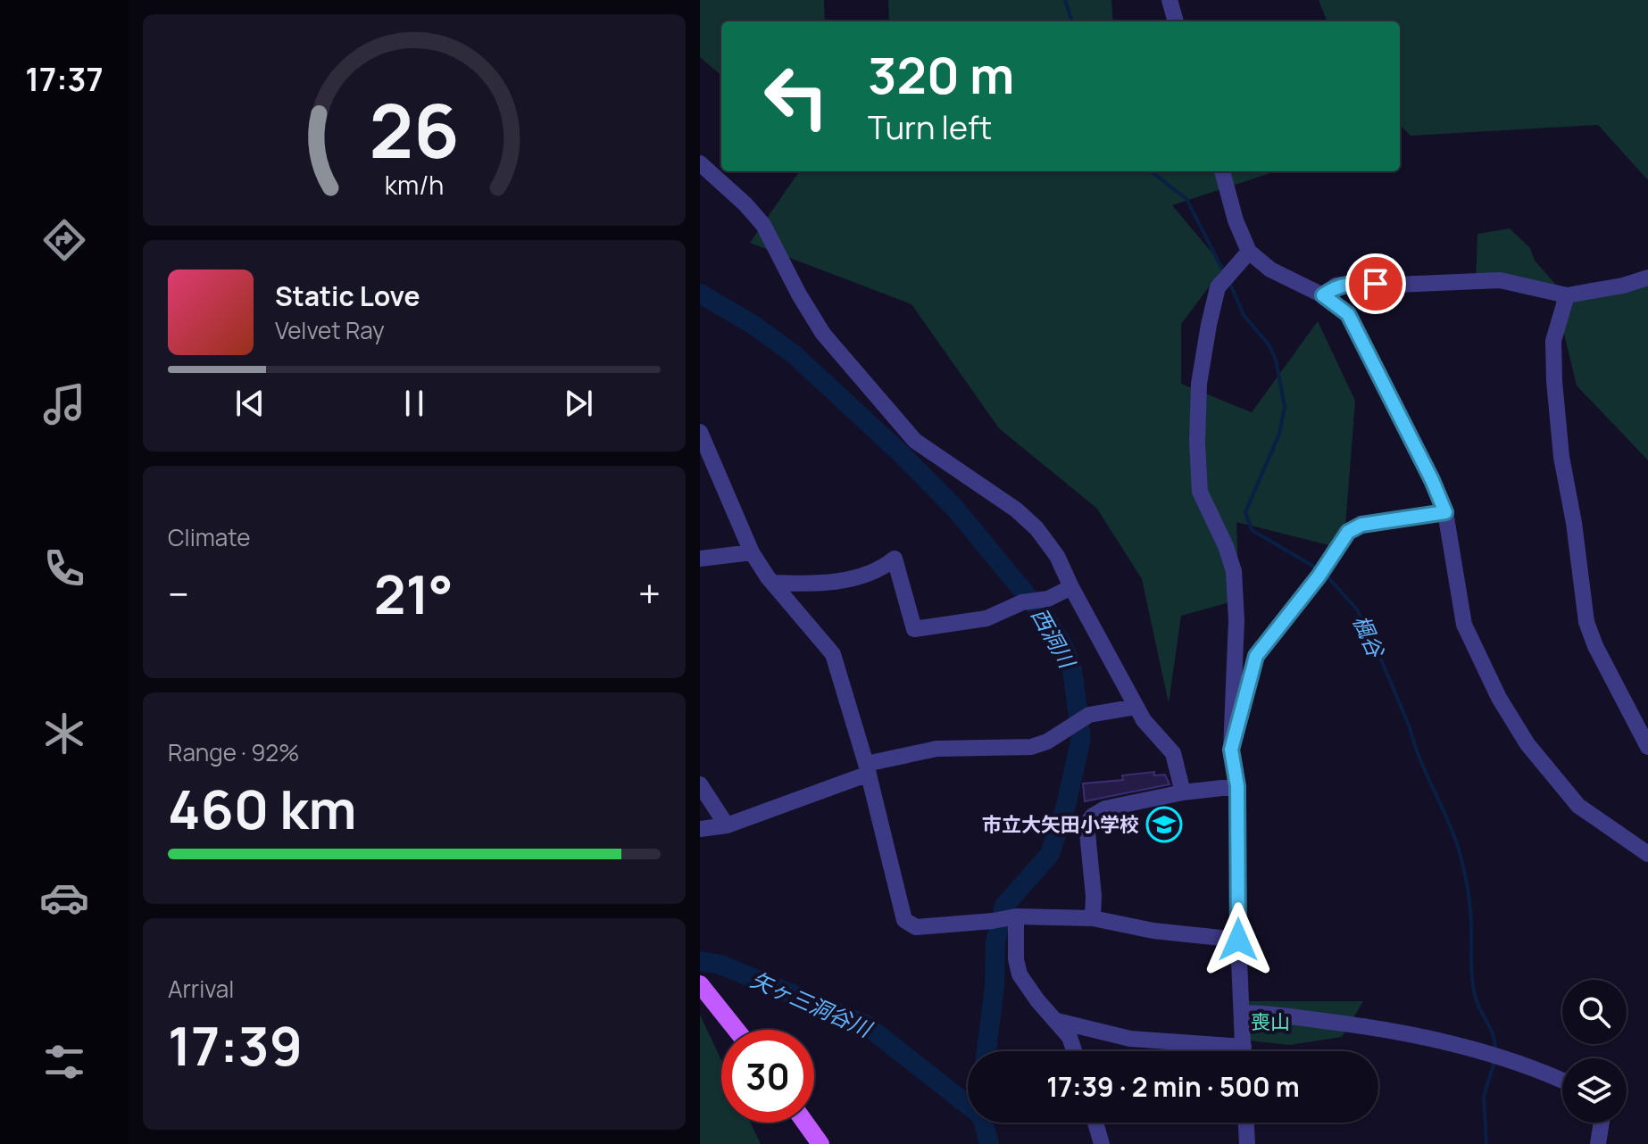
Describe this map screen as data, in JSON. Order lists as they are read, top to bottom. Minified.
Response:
{"water":["楓谷","西洞川","矢ヶ三洞谷川"],"parks":["喪山"],"places":{"school or university":["市立大矢田小学校"]},"page":{"tabs":"17:37","turn":["320 m","Turn left"],"song":["Static Love","Velvet Ray"],"tile":["Climate",["Range · 92%","460 km"],["Arrival","17:39"]],"heat":["−","21°","+"],"limit":"30","trip":"17:39 · 2 min · 500 m","gauge":["26","km/h"]}}
